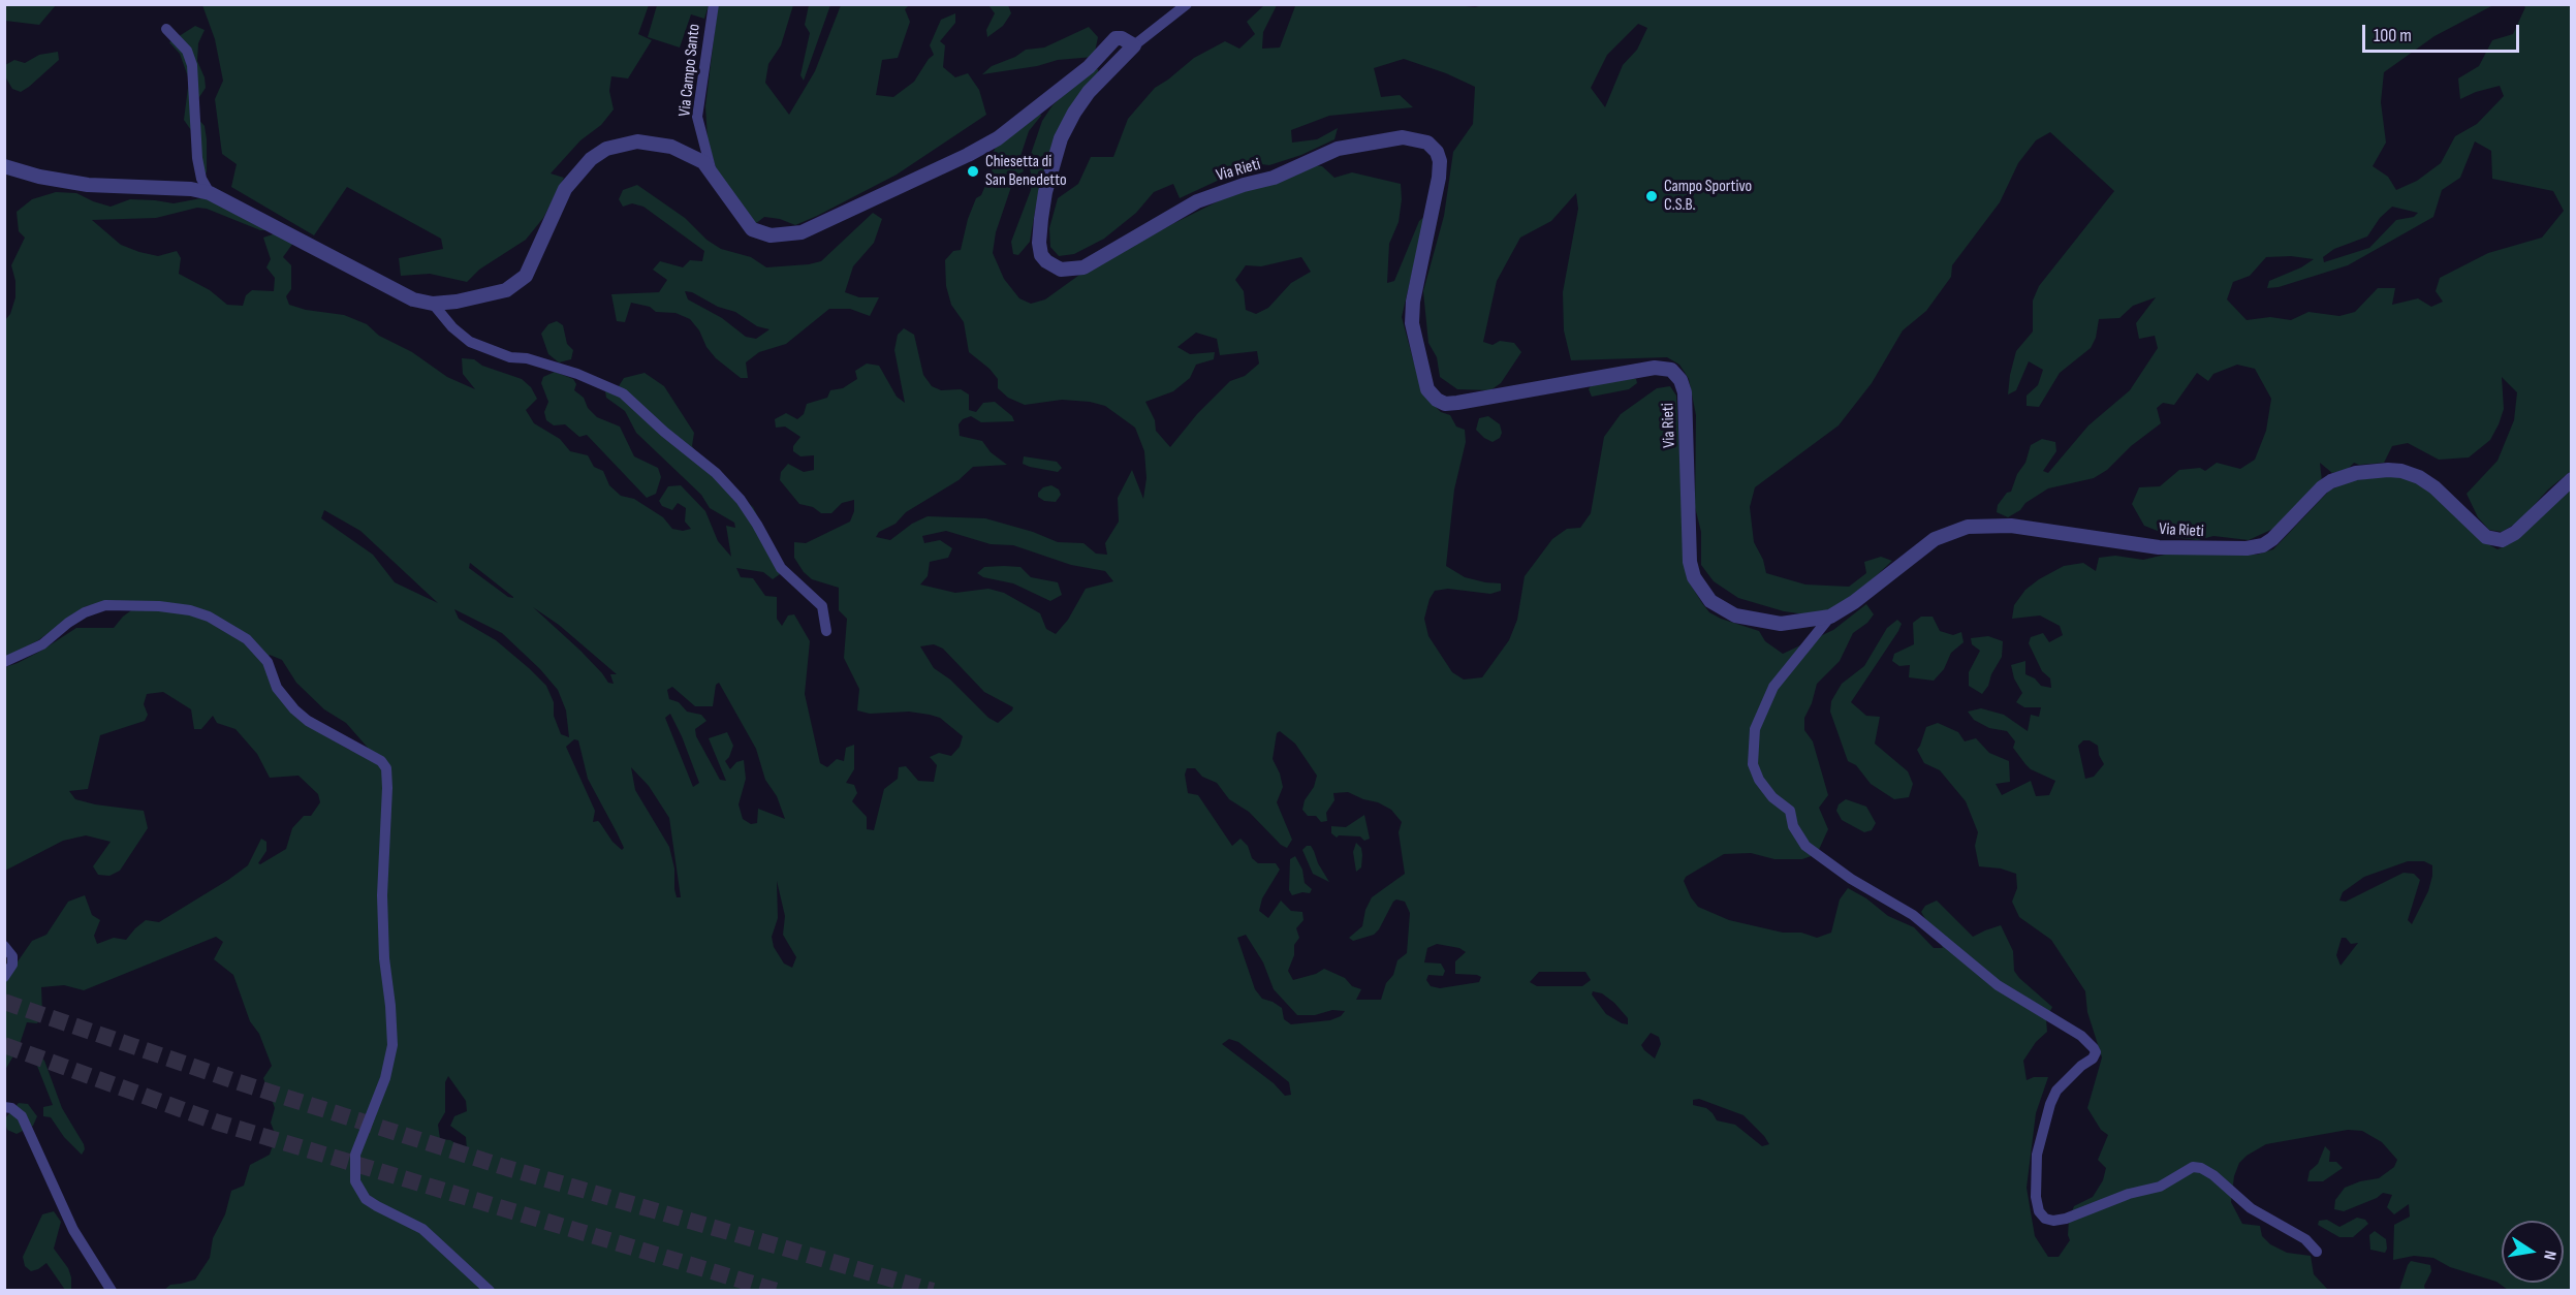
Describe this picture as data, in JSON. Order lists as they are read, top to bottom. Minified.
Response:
{"streets":{"street":["Via Campo Santo","Via Rieti"]},"places":["Chiesetta di San Benedetto","Campo Sportivo C.S.B."],"scale_bar":"100 m","north":"right"}
